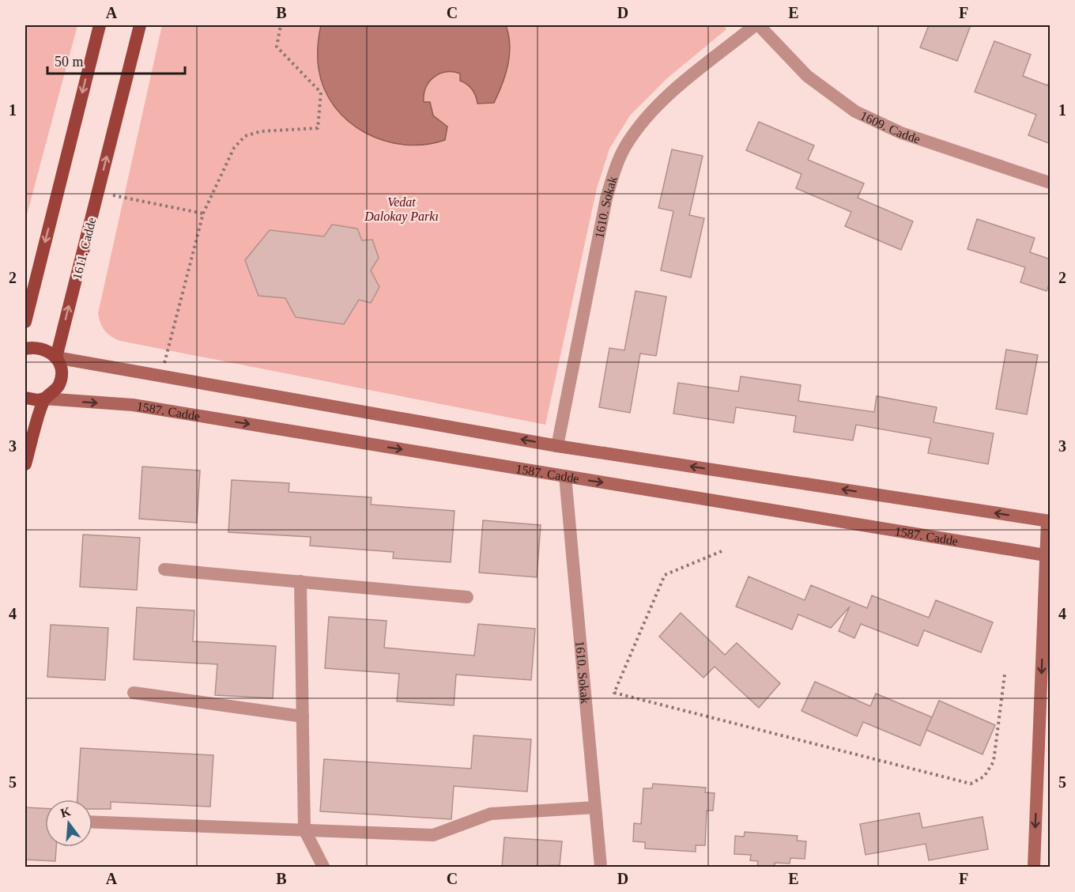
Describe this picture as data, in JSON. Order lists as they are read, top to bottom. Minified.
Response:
{"streets":{"main road":["1611. Cadde","1587. Cadde"],"street":["1609. Cadde","1610. Sokak"]},"crossings":[["1610. Sokak","1587. Cadde"],["1611. Cadde","1587. Cadde"]],"parks":["Vedat Dalokay Parkı"],"scale_bar":"50 m","north":"top","grid":{"columns":["A","B","C","D","E","F"],"rows":["1","2","3","4","5"]}}
